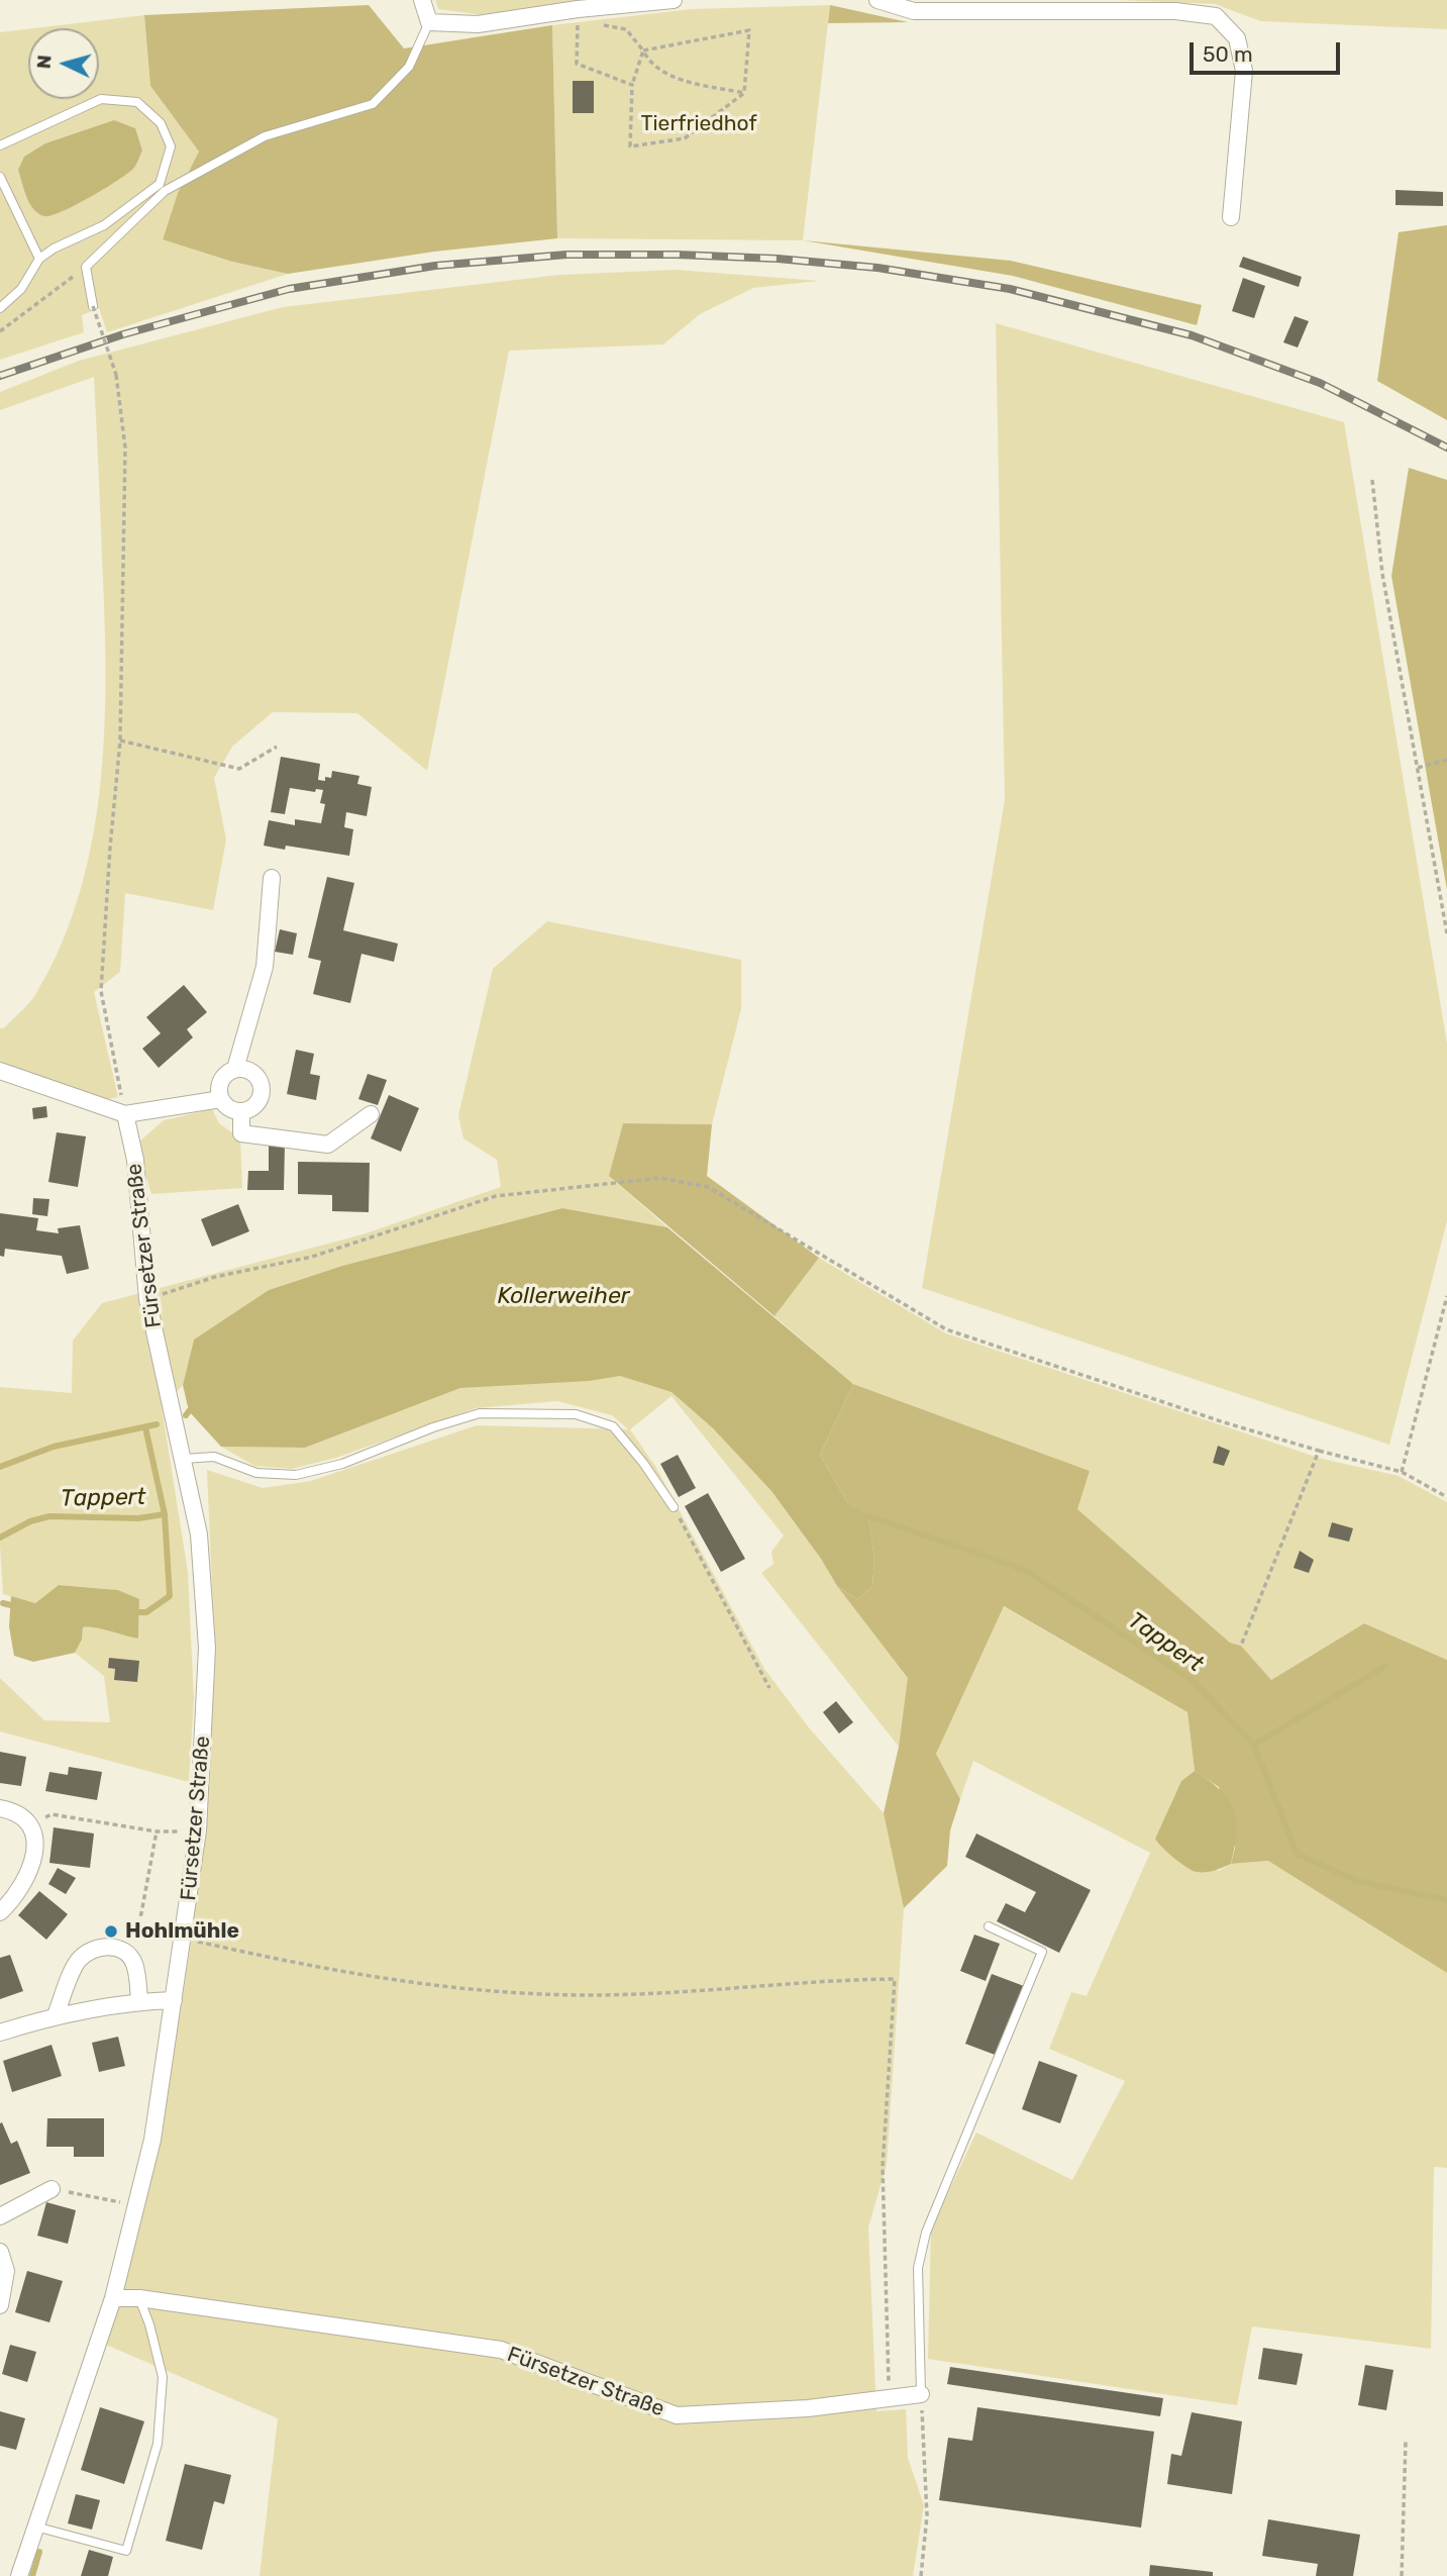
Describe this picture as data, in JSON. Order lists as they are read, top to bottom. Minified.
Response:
{"streets":{"street":["Fürsetzer Straße"]},"water":["Kollerweiher","Tappert"],"parks":["Tierfriedhof"],"places":["Hohlmühle"],"scale_bar":"50 m","north":"left"}
